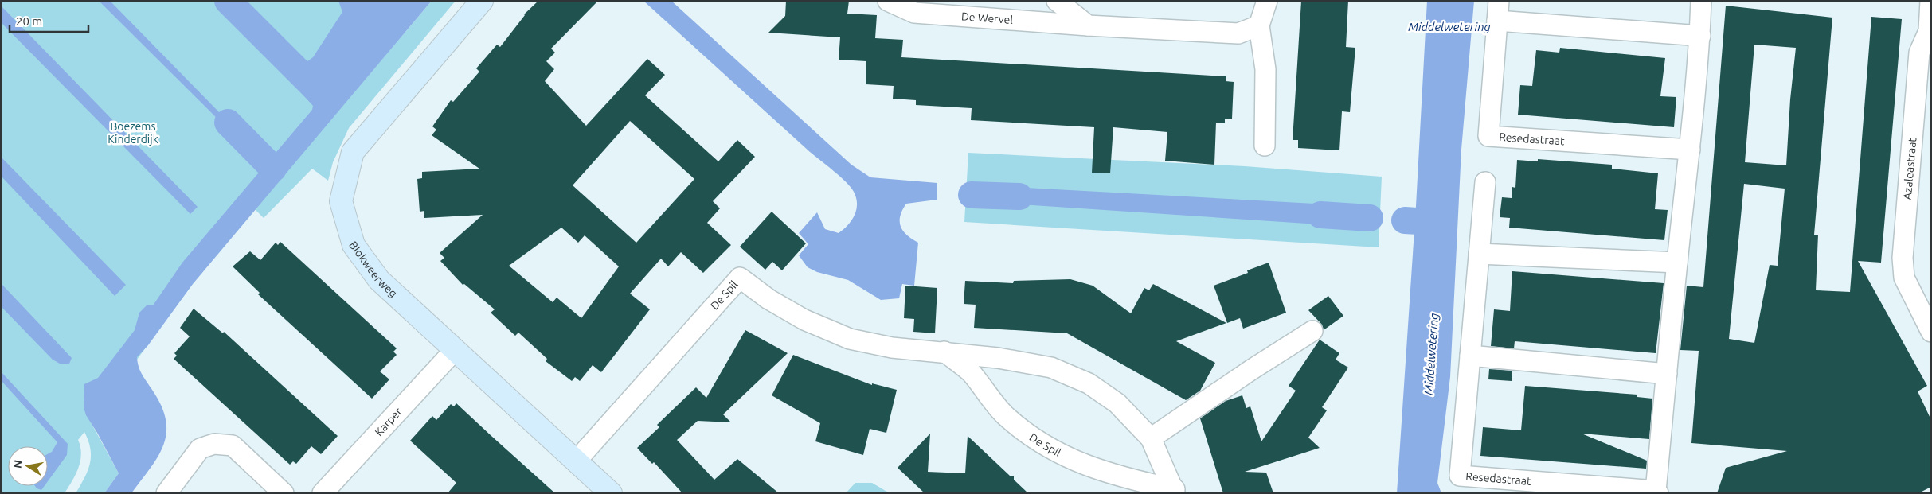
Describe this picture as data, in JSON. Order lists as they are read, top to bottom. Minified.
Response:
{"streets":{"street":["De Wervel","Resedastraat","Azaleastraat","Blokweerweg","De Spil","Karper"]},"crossings":[["Blokweerweg","De Spil"],["Blokweerweg","Karper"]],"water":["Middelwetering"],"parks":["Boezems Kinderdijk"],"scale_bar":"20 m","north":"left"}
